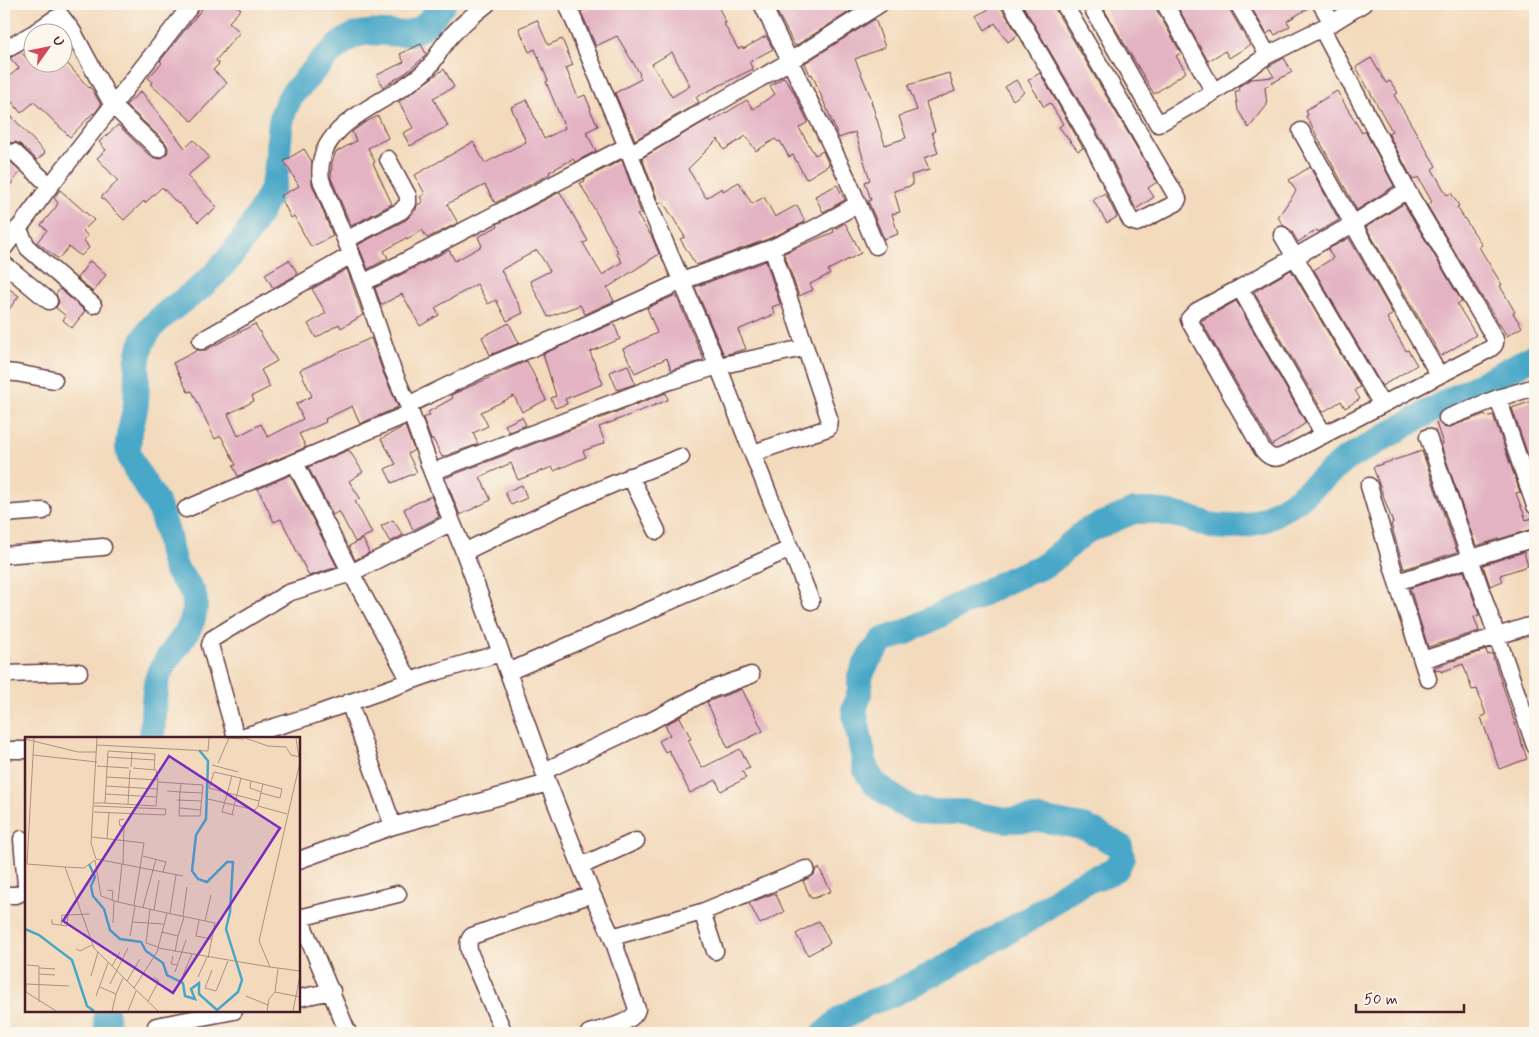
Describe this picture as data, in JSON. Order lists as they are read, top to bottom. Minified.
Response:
{"scale_bar":"50 m","north":"top right"}
